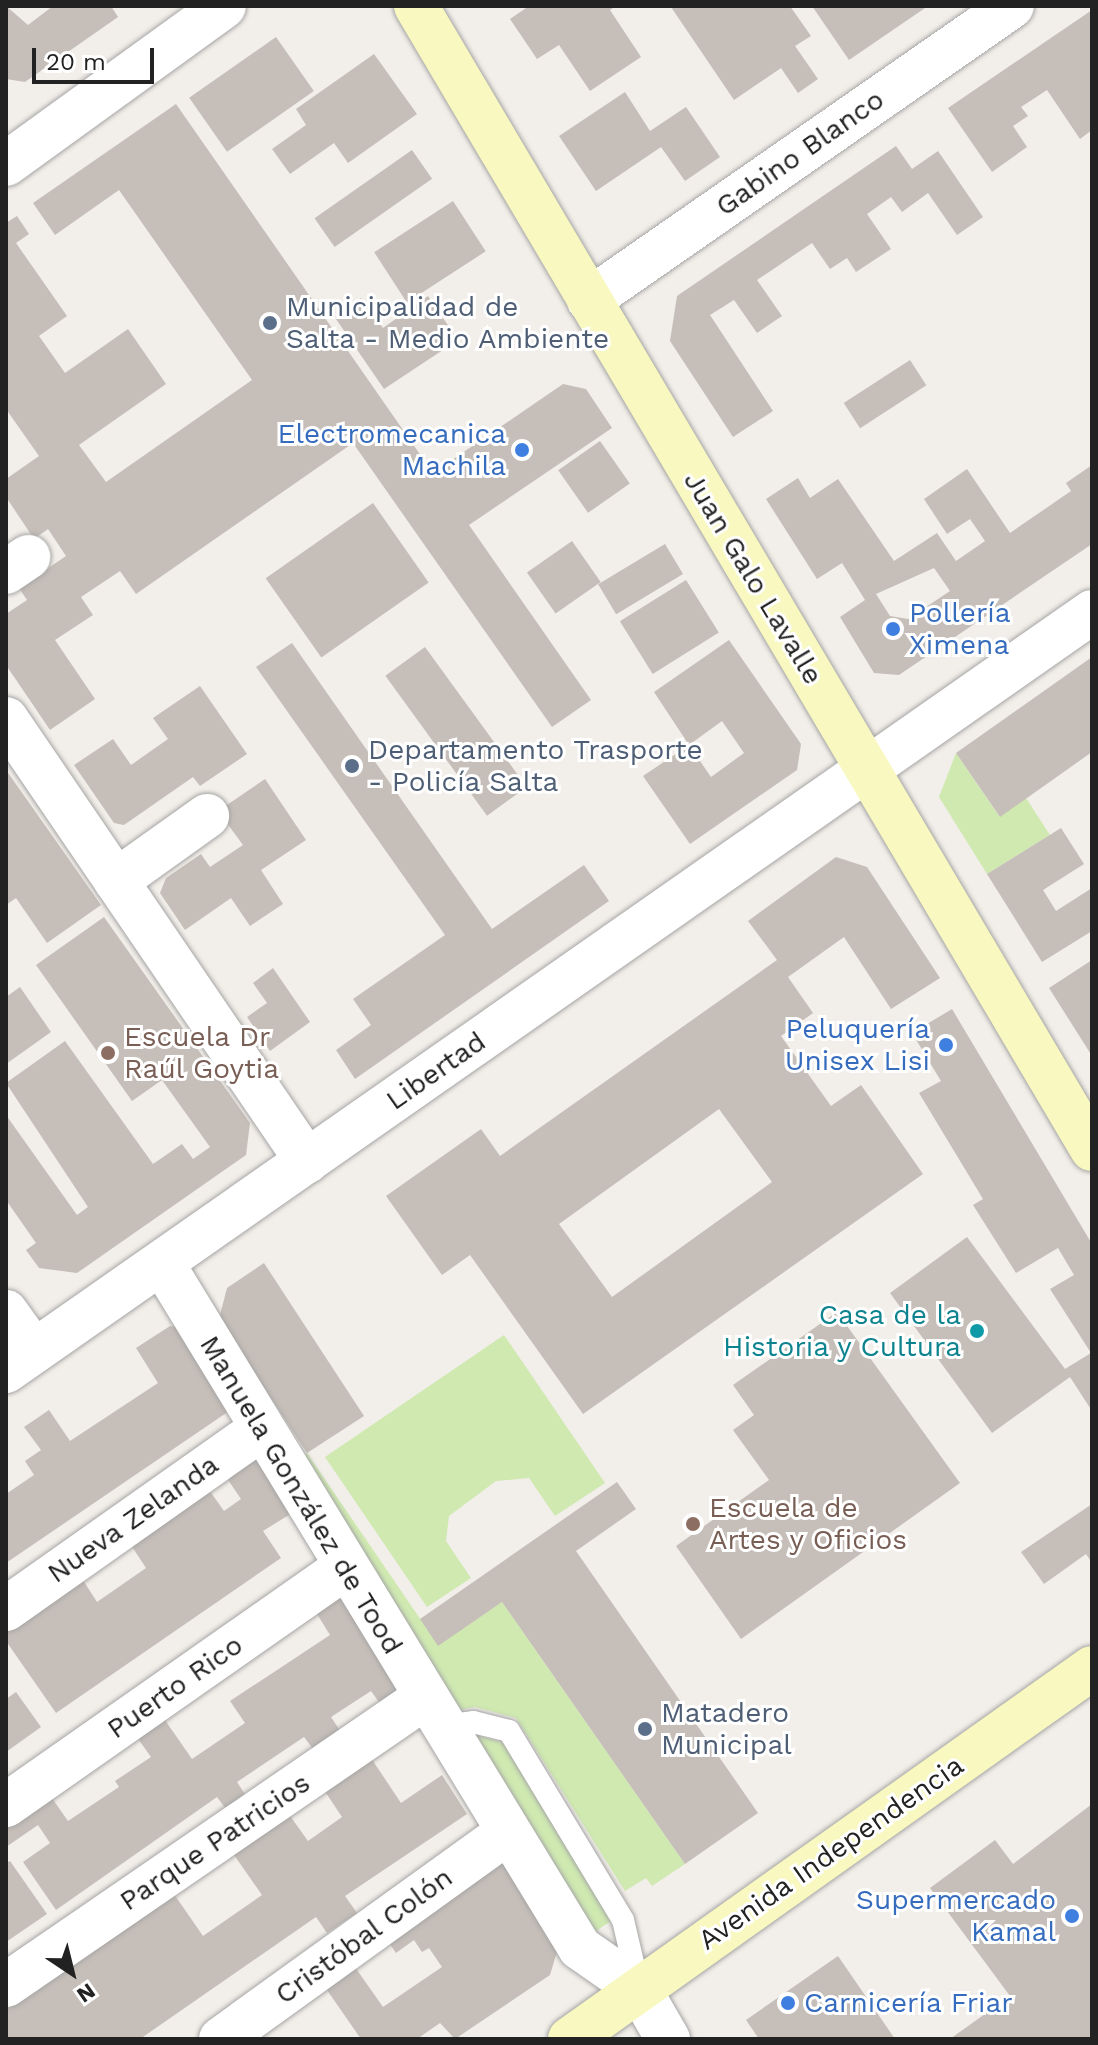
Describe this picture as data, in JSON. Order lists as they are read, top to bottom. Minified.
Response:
{"streets":{"street":["Gabino Blanco","Juan Galo Lavalle","Libertad","Manuela González de Tood","Nueva Zelanda","Puerto Rico","Parque Patricios","Avenida Independencia","Cristóbal Colón"]},"crossings":[["Gabino Blanco","Juan Galo Lavalle"],["Juan Galo Lavalle","Libertad"],["Libertad","Manuela González de Tood"],["Manuela González de Tood","Nueva Zelanda"],["Manuela González de Tood","Puerto Rico"],["Manuela González de Tood","Parque Patricios"],["Manuela González de Tood","Avenida Independencia"],["Manuela González de Tood","Cristóbal Colón"]],"places":["Municipalidad de Salta - Medio Ambiente","Electromecanica Machila","Pollería Ximena","Departamento Trasporte - Policía Salta","Peluquería Unisex Lisi","Escuela Dr Raúl Goytia","Casa de la Historia y Cultura","Escuela de Artes y Oficios","Matadero Municipal","Supermercado Kamal","Carnicería Friar"],"scale_bar":"20 m","north":"bottom right"}
